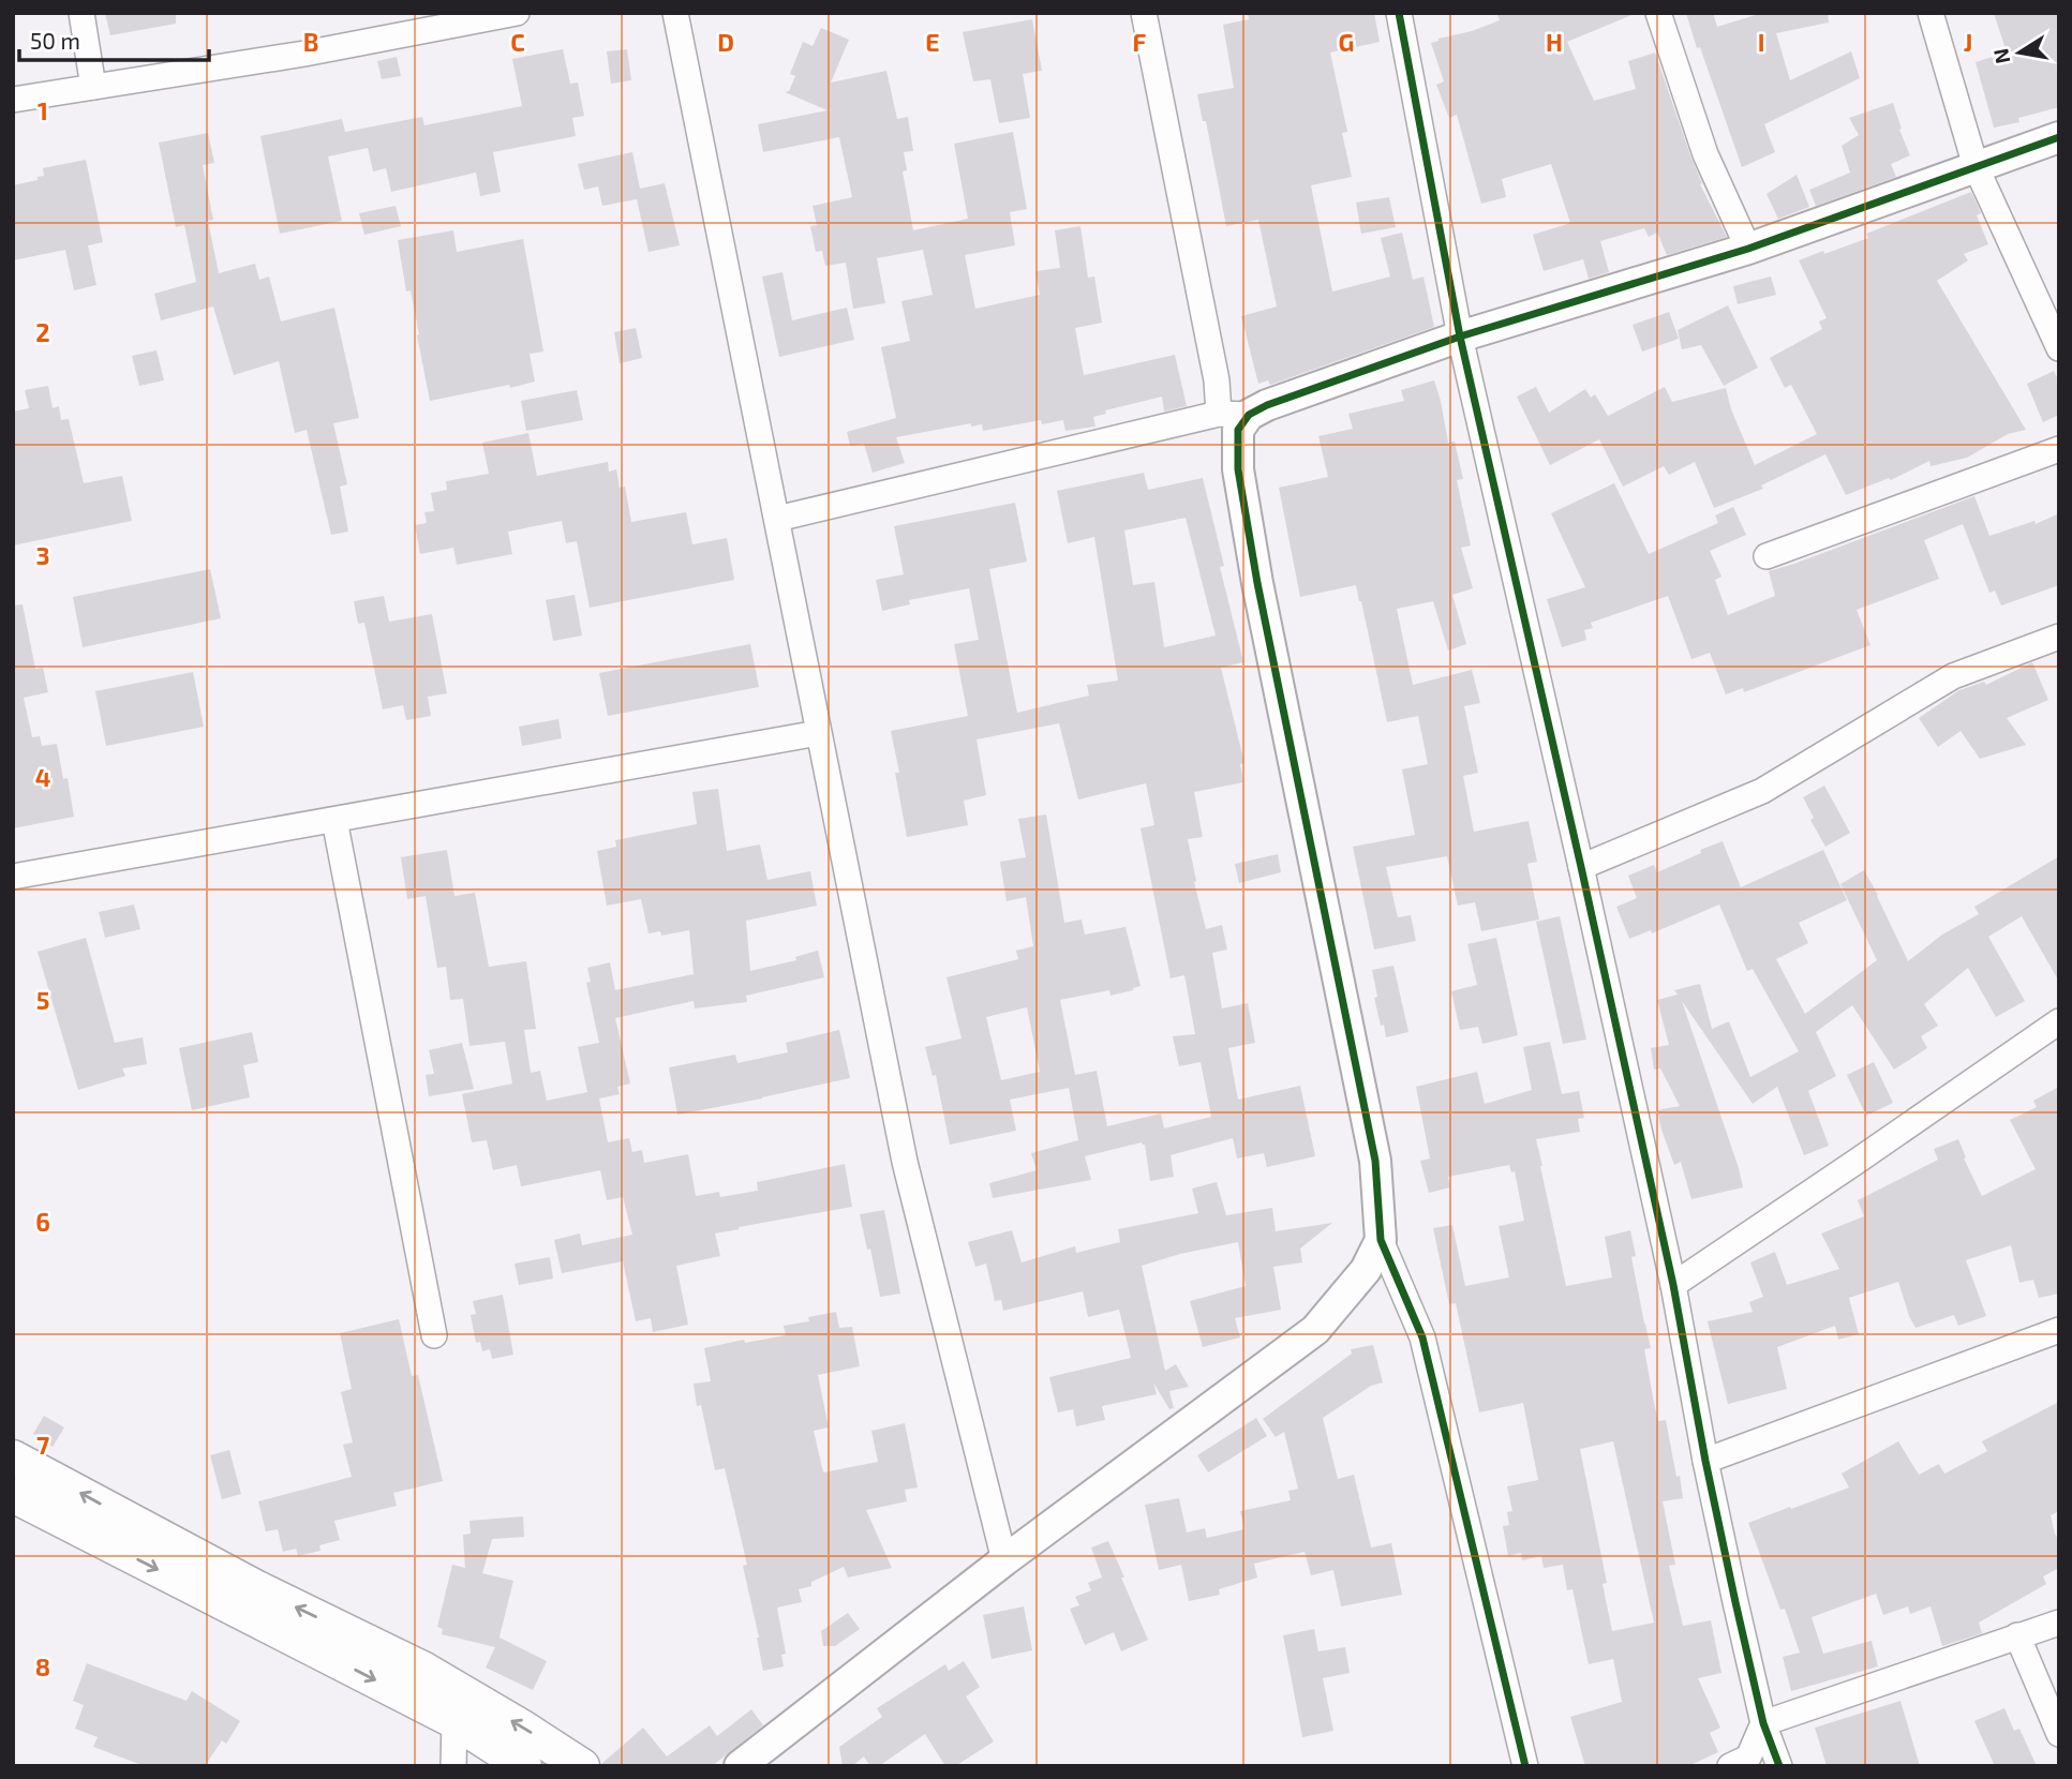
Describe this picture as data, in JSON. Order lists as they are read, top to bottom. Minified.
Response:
{"scale_bar":"50 m","north":"left","grid":{"columns":["B","C","D","E","F","G","H","I","J"],"rows":["1","2","3","4","5","6","7","8"]}}
